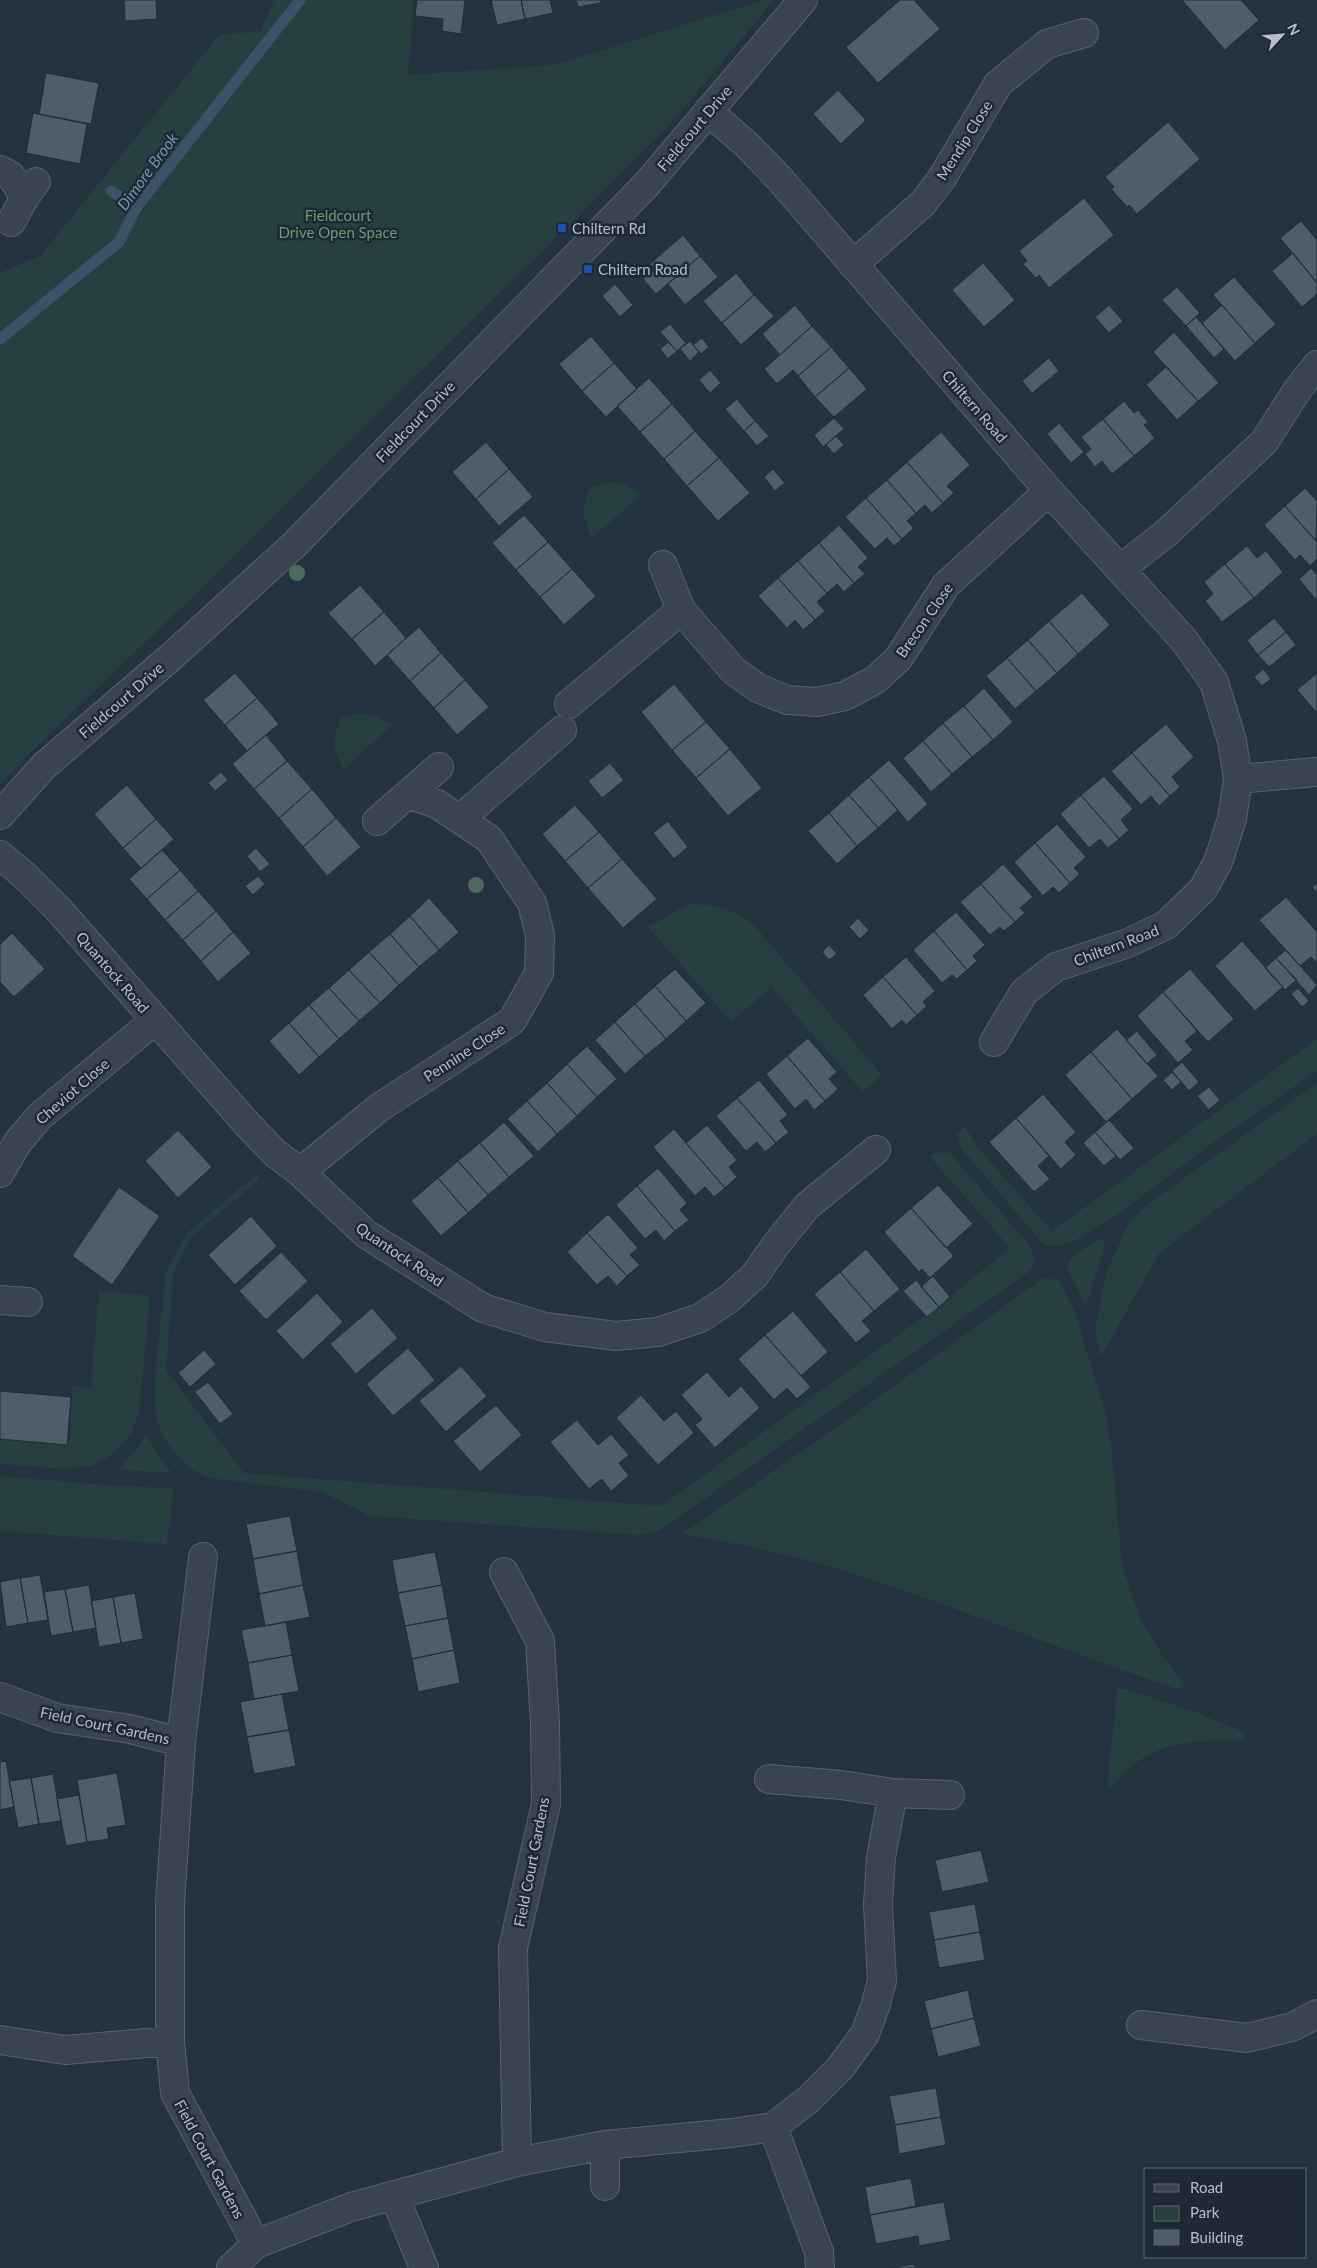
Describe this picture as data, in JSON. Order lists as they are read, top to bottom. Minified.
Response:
{"streets":{"street":["Fieldcourt Drive","Mendip Close","Chiltern Road","Brecon Close","Quantock Road","Pennine Close","Cheviot Close","Field Court Gardens"]},"crossings":[["Fieldcourt Drive","Chiltern Road"],["Mendip Close","Chiltern Road"],["Chiltern Road","Brecon Close"],["Quantock Road","Pennine Close"],["Quantock Road","Cheviot Close"]],"water":["Dimore Brook"],"parks":["Fieldcourt Drive Open Space"],"places":{"transit":["Chiltern Rd","Chiltern Road"]},"legend":["Road","Park","Building"],"north":"top right"}
